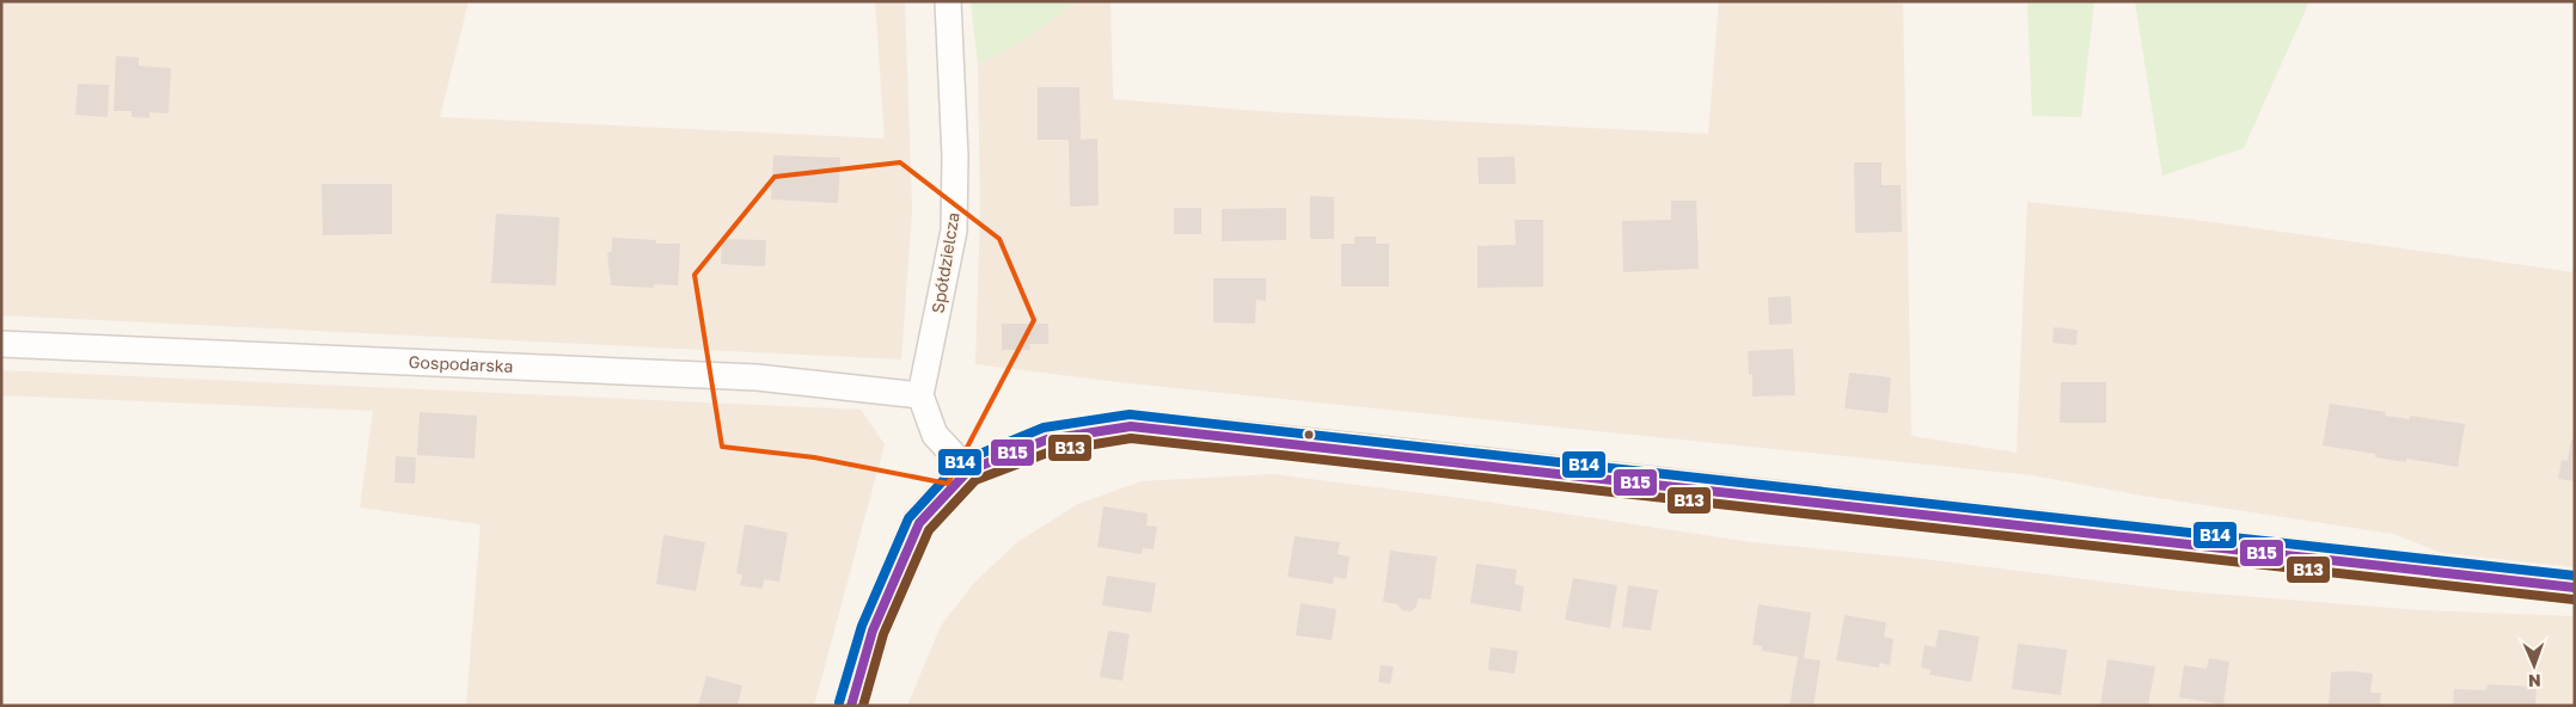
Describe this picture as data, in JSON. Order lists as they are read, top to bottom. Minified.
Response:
{"streets":{"street":["Spółdzielcza","Gospodarska"]},"crossings":[["Spółdzielcza","Gospodarska"]],"lines":["transit line B14","transit line B15","transit line B13"],"north":"bottom"}
